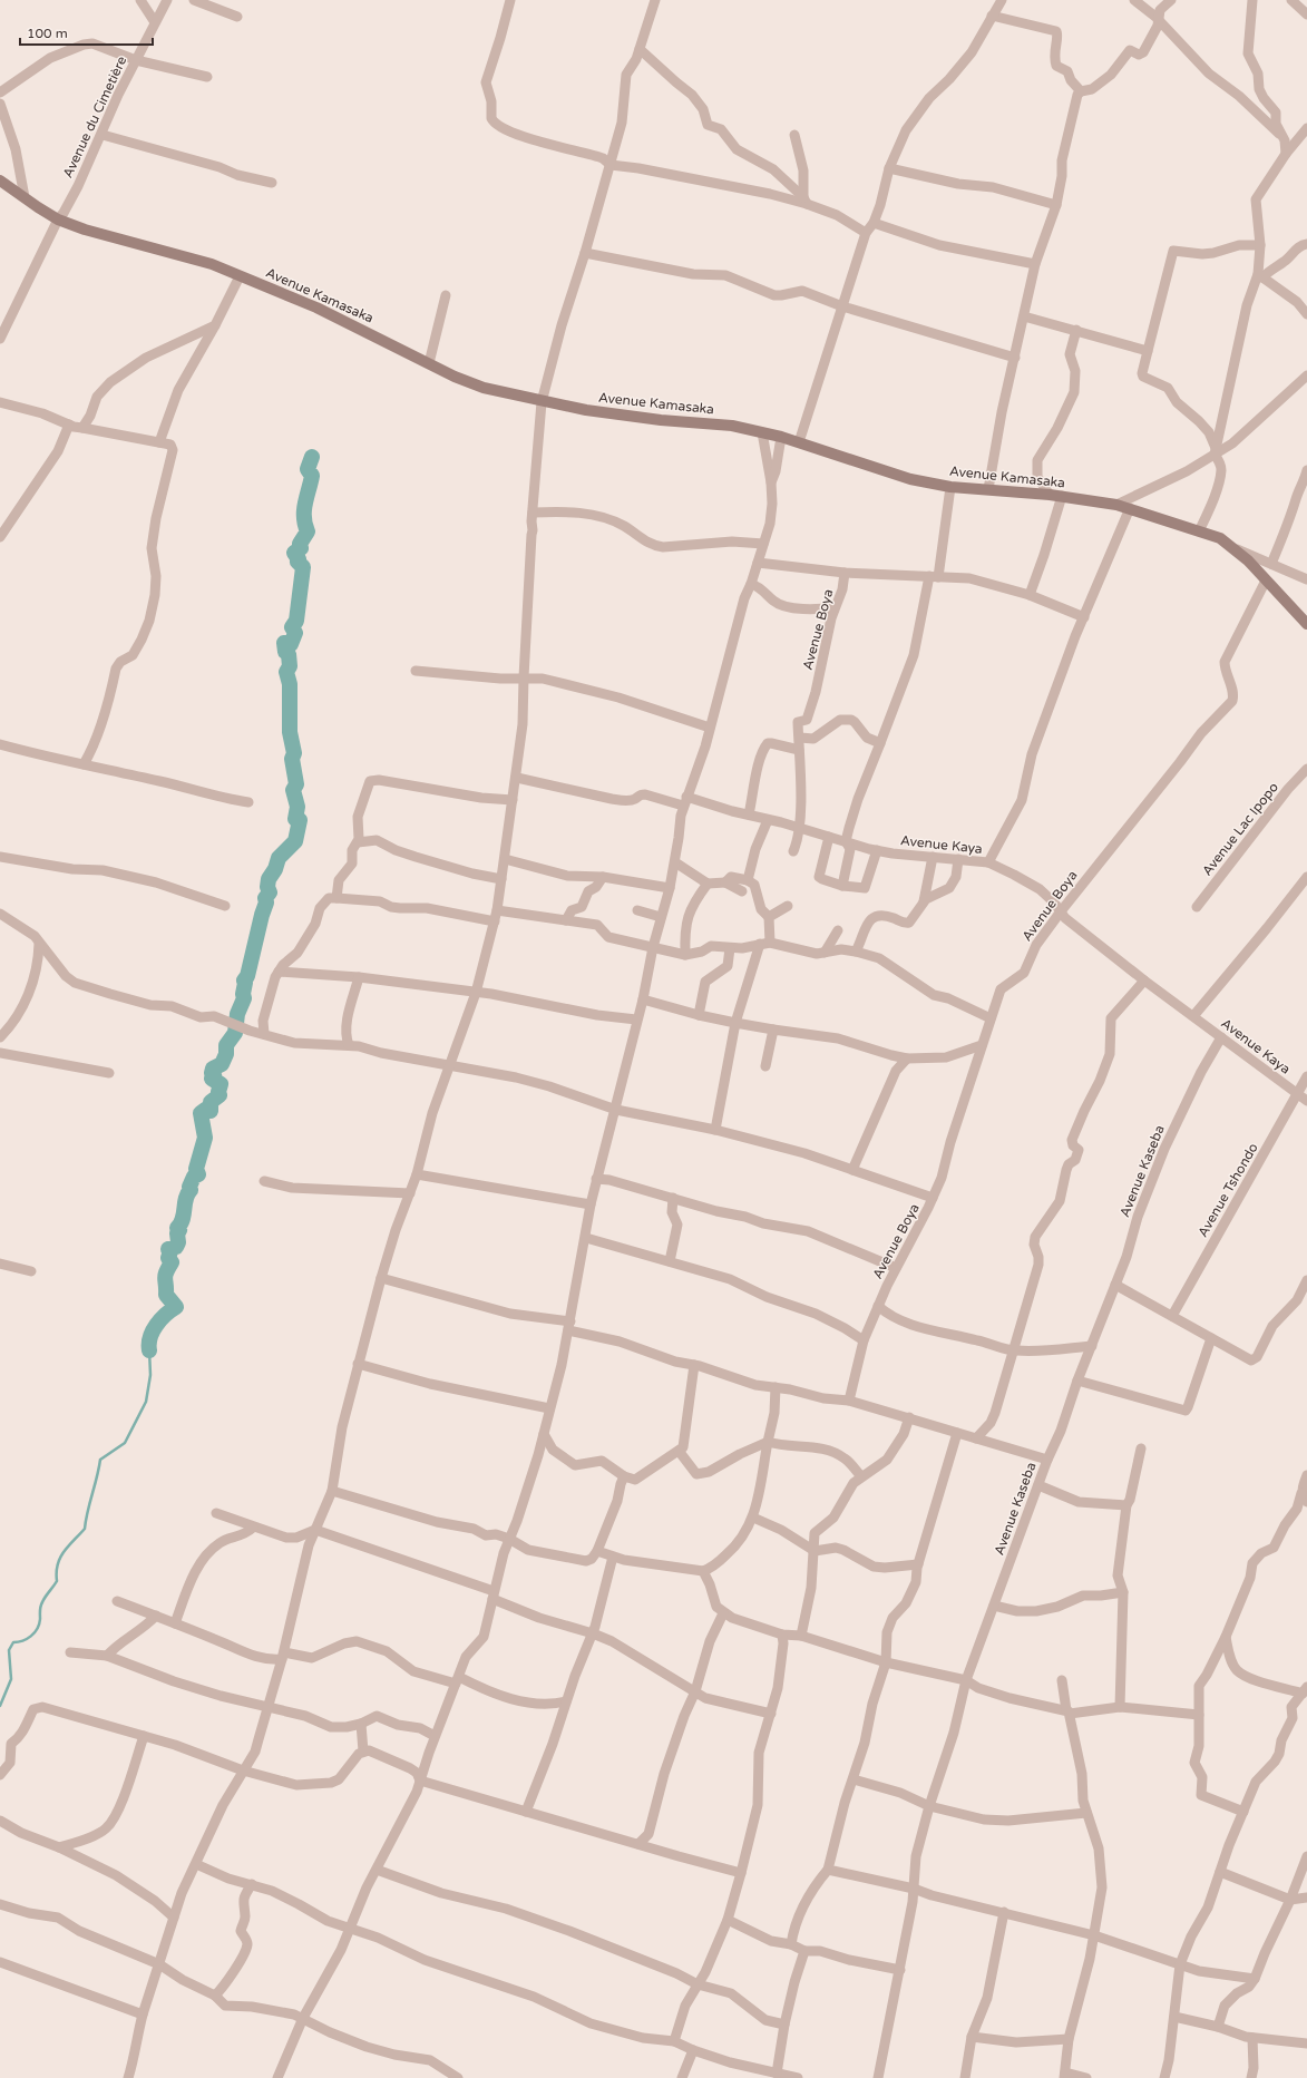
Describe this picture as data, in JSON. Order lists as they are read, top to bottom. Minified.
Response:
{"streets":{"street":["Avenue du Cimetière","Avenue Kamasaka","Avenue Boya","Avenue Lac Ipopo","Avenue Kaya","Avenue Kaseba","Avenue Tshondo"]},"crossings":[["Avenue du Cimetière","Avenue Kamasaka"],["Avenue Kamasaka","Avenue Boya"],["Avenue Boya","Avenue Kaya"],["Avenue Kaya","Avenue Kaseba"],["Avenue Kaya","Avenue Tshondo"]],"scale_bar":"100 m"}
